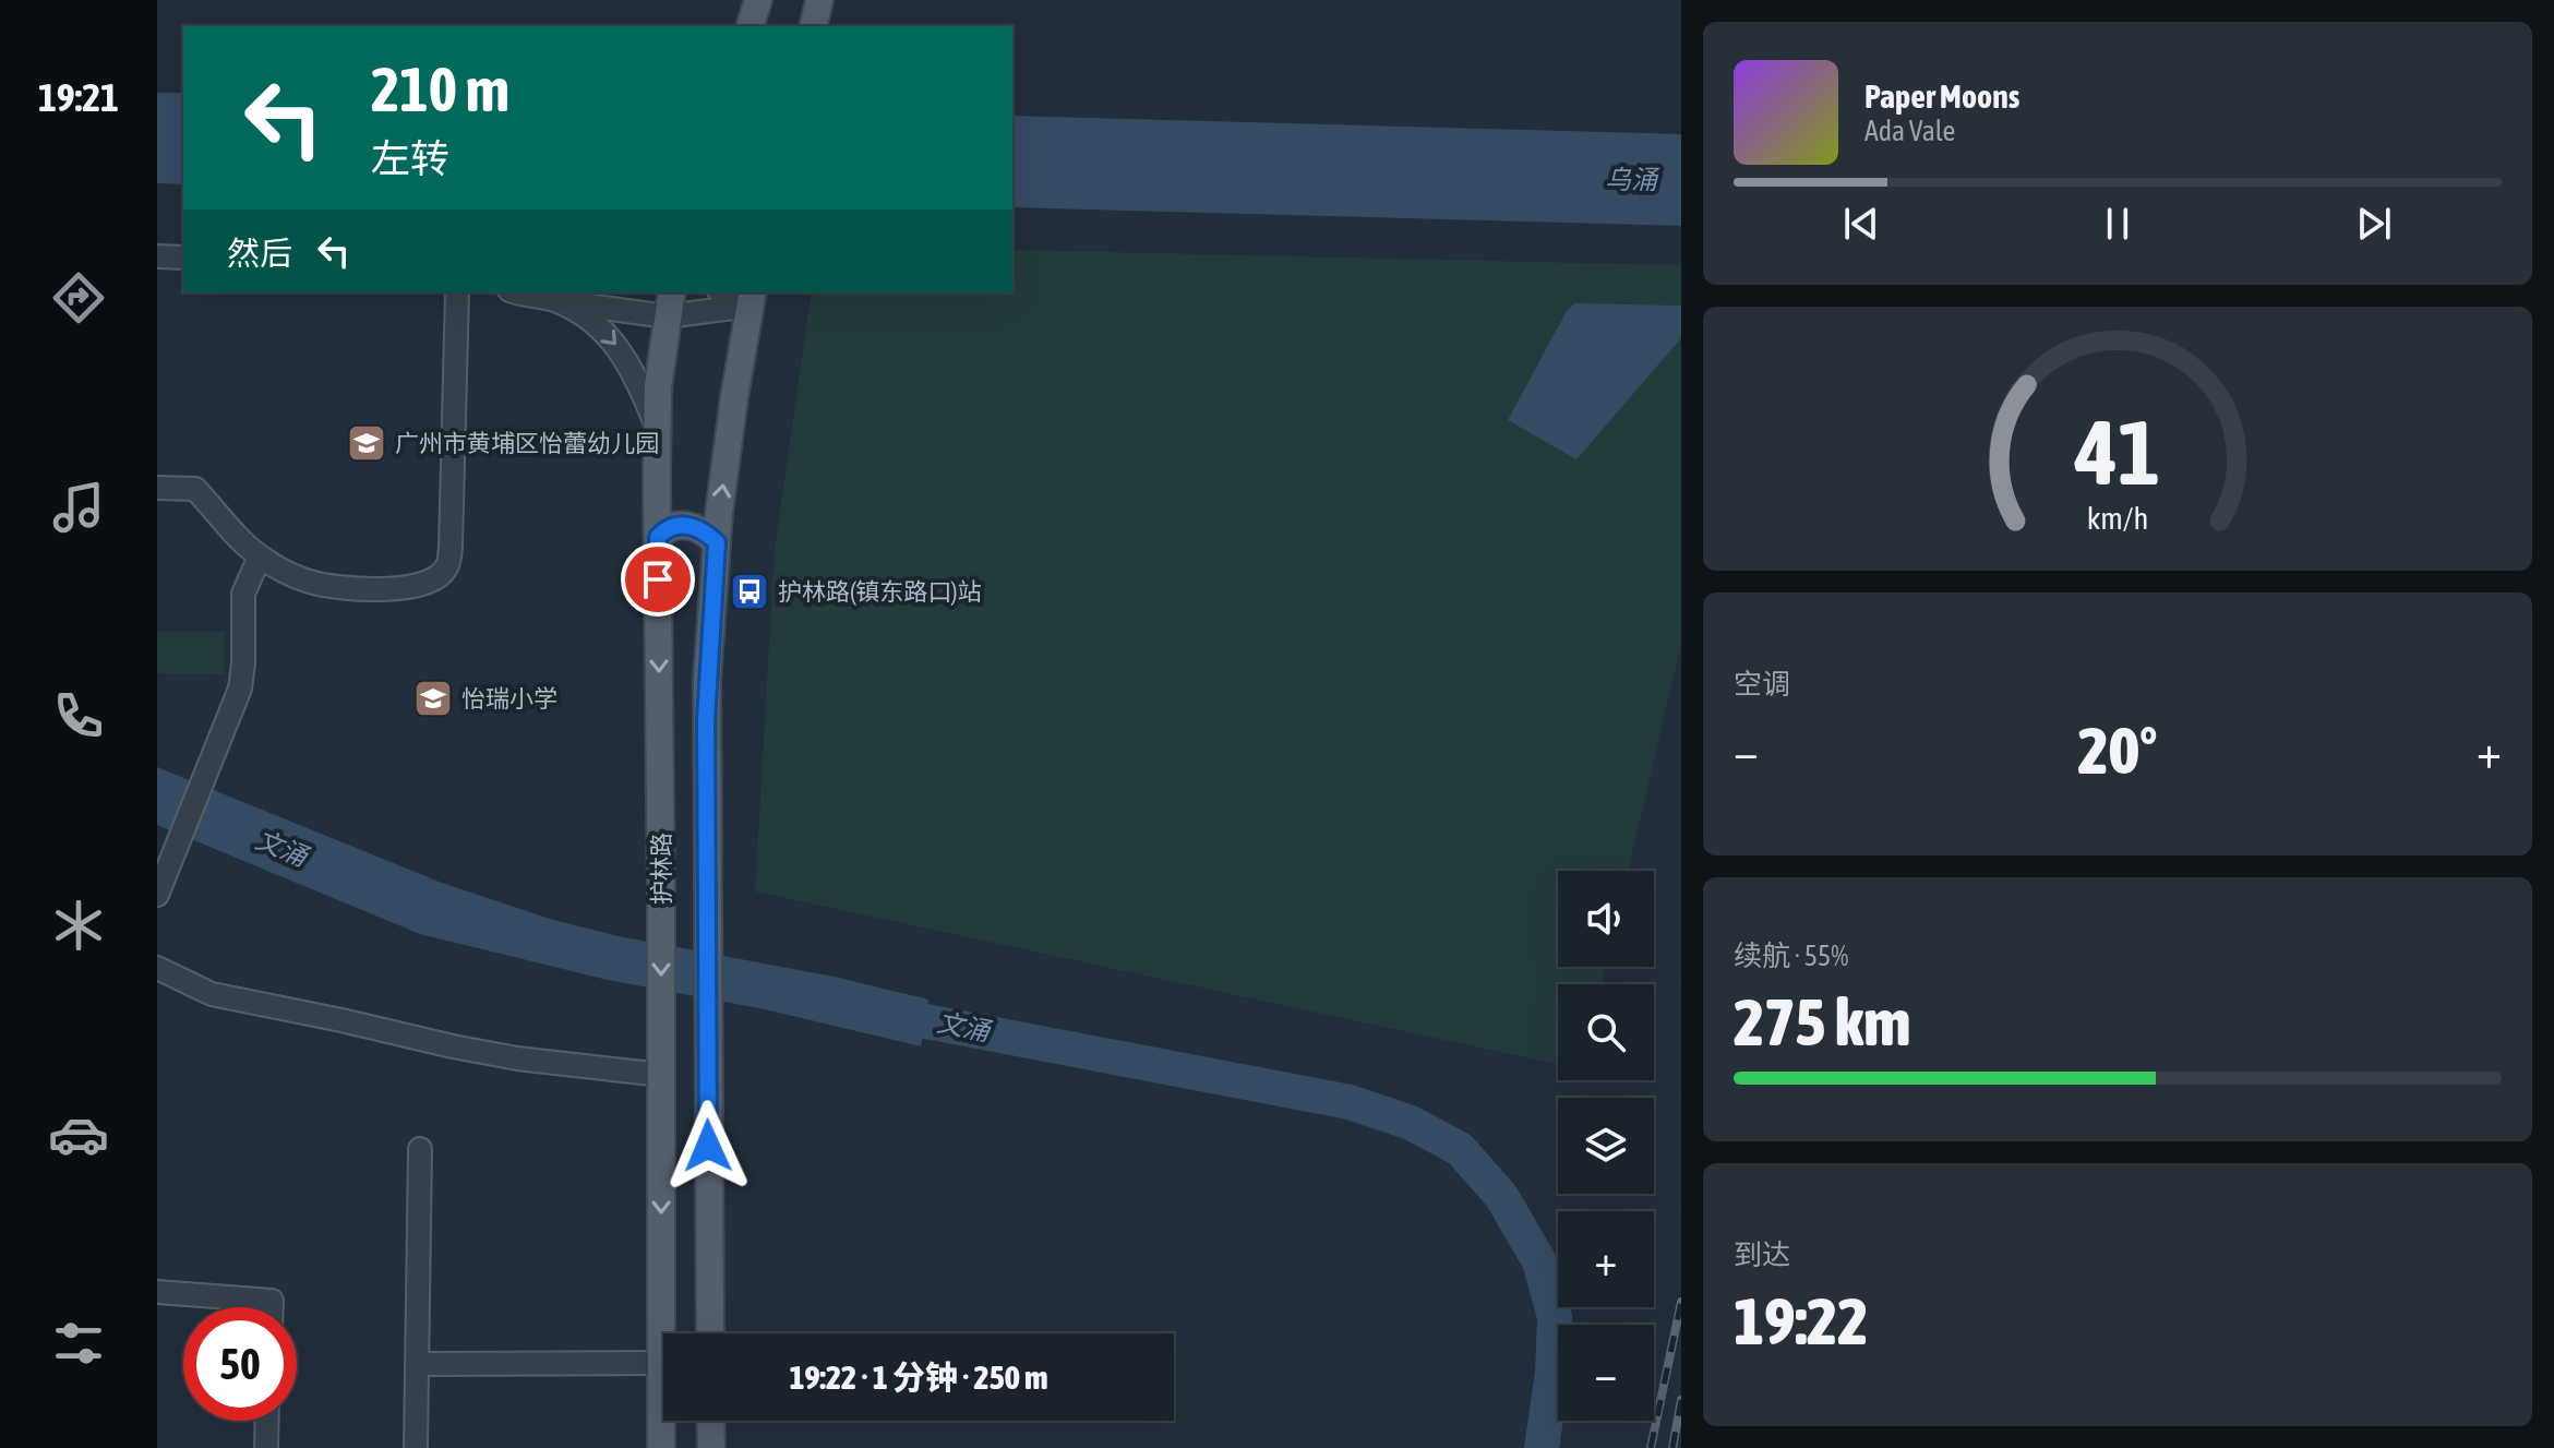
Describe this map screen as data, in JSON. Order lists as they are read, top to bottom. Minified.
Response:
{"streets":{"main road":["护林路"]},"water":["乌涌","文涌"],"places":{"school or university":["广州市黄埔区怡蕾幼儿园","怡瑞小学"],"bus stop":["护林路(镇东路口)站"]},"page":{"tabs":"19:21","turn":["210 m","左转"],"song":["Paper Moons","Ada Vale"],"then":"然后","tile":["空调",["续航 · 55%","275 km"],["到达","19:22"]],"heat":["−","20°","+"],"map_buttons":["+","−"],"limit":"50","trip":"19:22 · 1 分钟 · 250 m","gauge":["41","km/h"]}}
